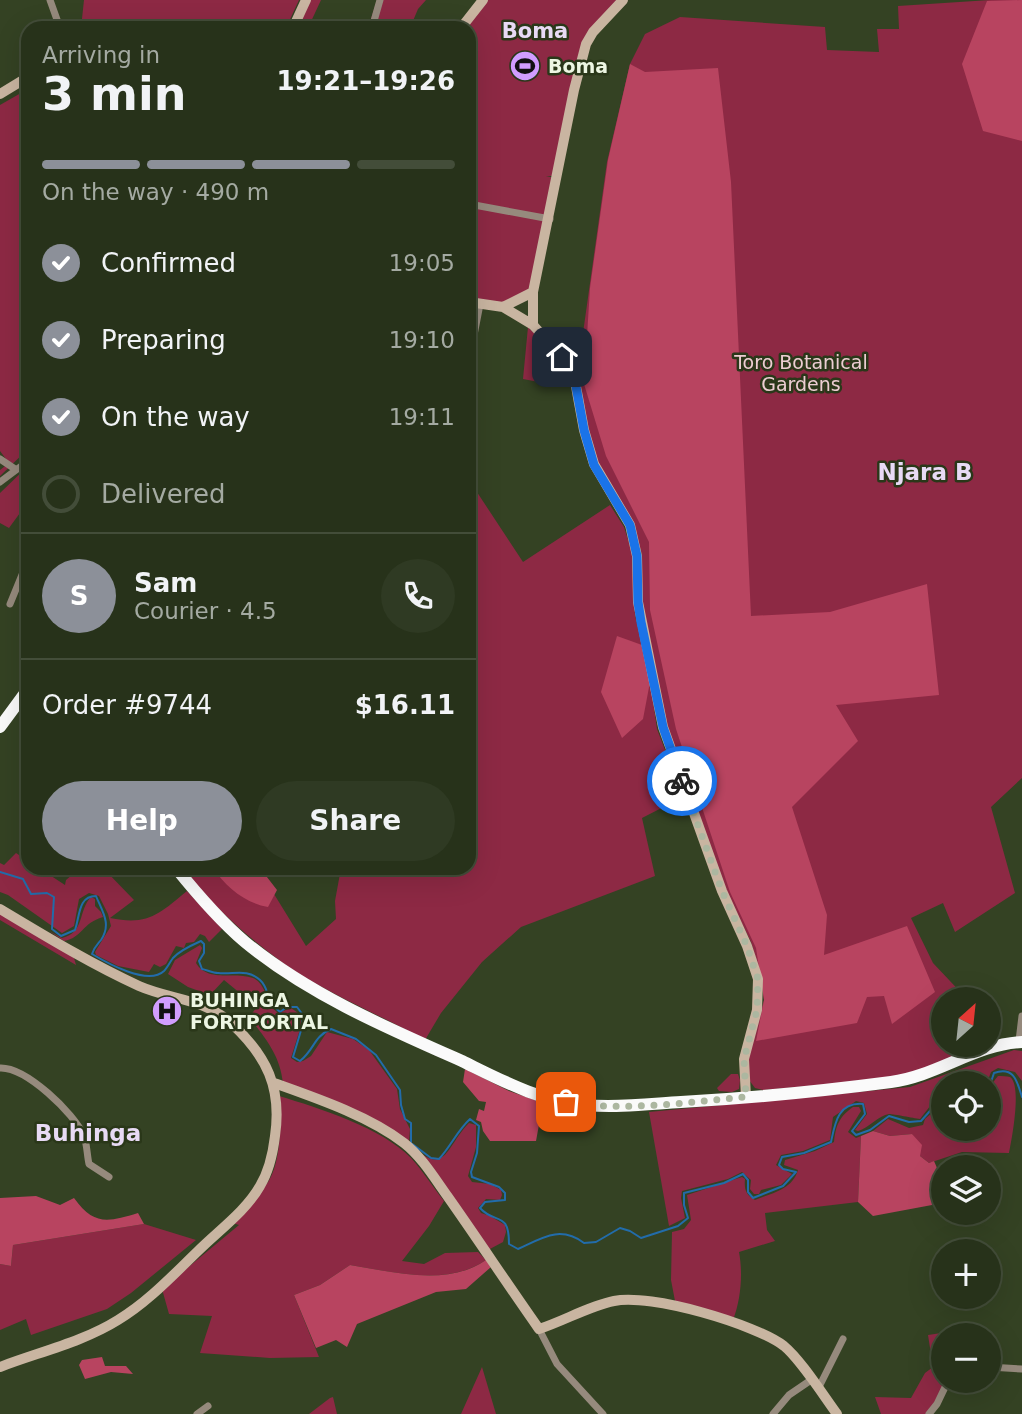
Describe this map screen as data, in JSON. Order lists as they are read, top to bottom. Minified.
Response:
{"districts":["Boma","Njara B","Buhinga"],"parks":["Toro Botanical Gardens"],"places":{"sports":["Boma"],"hospital":["BUHINGA FORTPORTAL"]},"north":"top right","page":{"heading":["3 min","Arriving in","19:21–19:26"],"panel":["Sam","Courier · 4.5","Order #9744","$16.11"],"bar":"On the way · 490 m","list":[["Confirmed","19:05"],["Preparing","19:10"],["On the way","19:11"],"Delivered"],"round":"S","buttons":["Help","Share"],"map_buttons":["+","−"]}}
